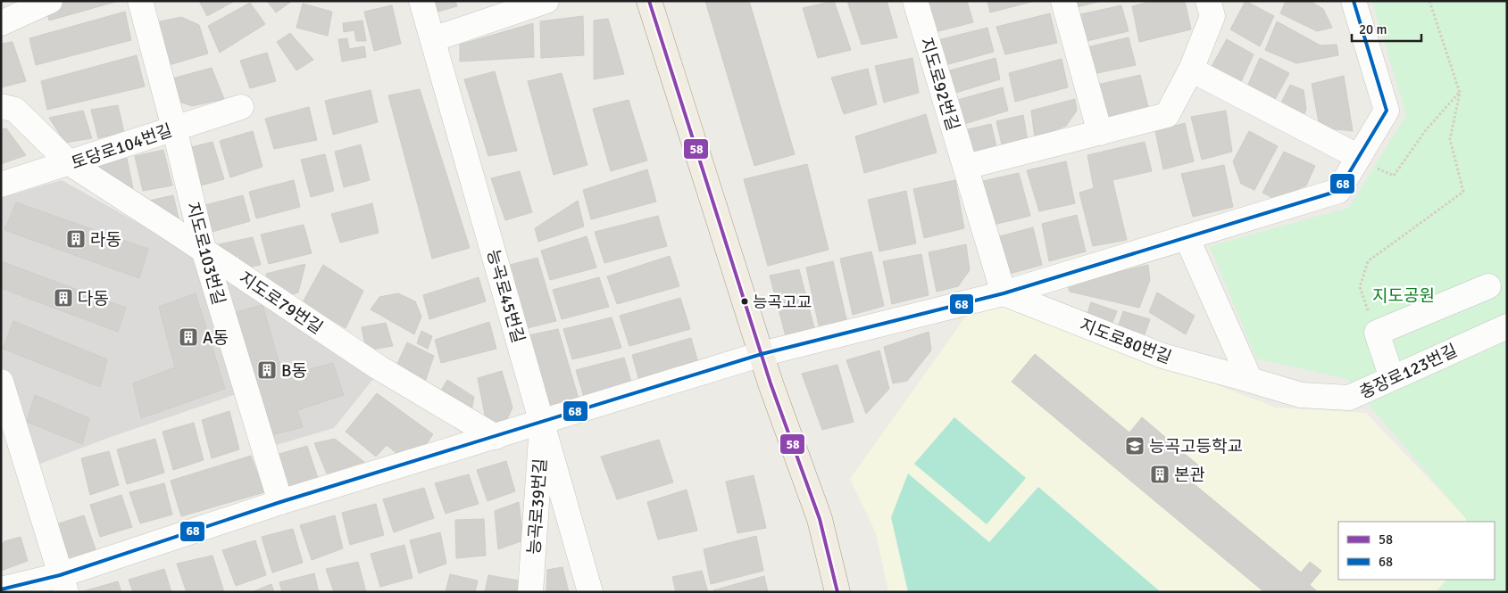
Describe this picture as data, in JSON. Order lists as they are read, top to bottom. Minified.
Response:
{"streets":{"street":["지도로92번길","토당로104번길","지도로103번길","능곡로45번길","지도로79번길","지도로80번길","충장로123번길","능곡로39번길"]},"crossings":[["지도로92번길","지도로80번길"],["토당로104번길","지도로103번길"],["토당로104번길","지도로79번길"],["지도로103번길","지도로79번길"],["능곡로45번길","능곡로39번길"],["지도로80번길","충장로123번길"]],"parks":["지도공원"],"places":{"building":["라동","다동","A동","B동","본관"],"other":["능곡고교"],"school or university":["능곡고등학교"]},"lines":["transit line 58","transit line 68"],"legend":["58","68"],"scale_bar":"20 m"}
